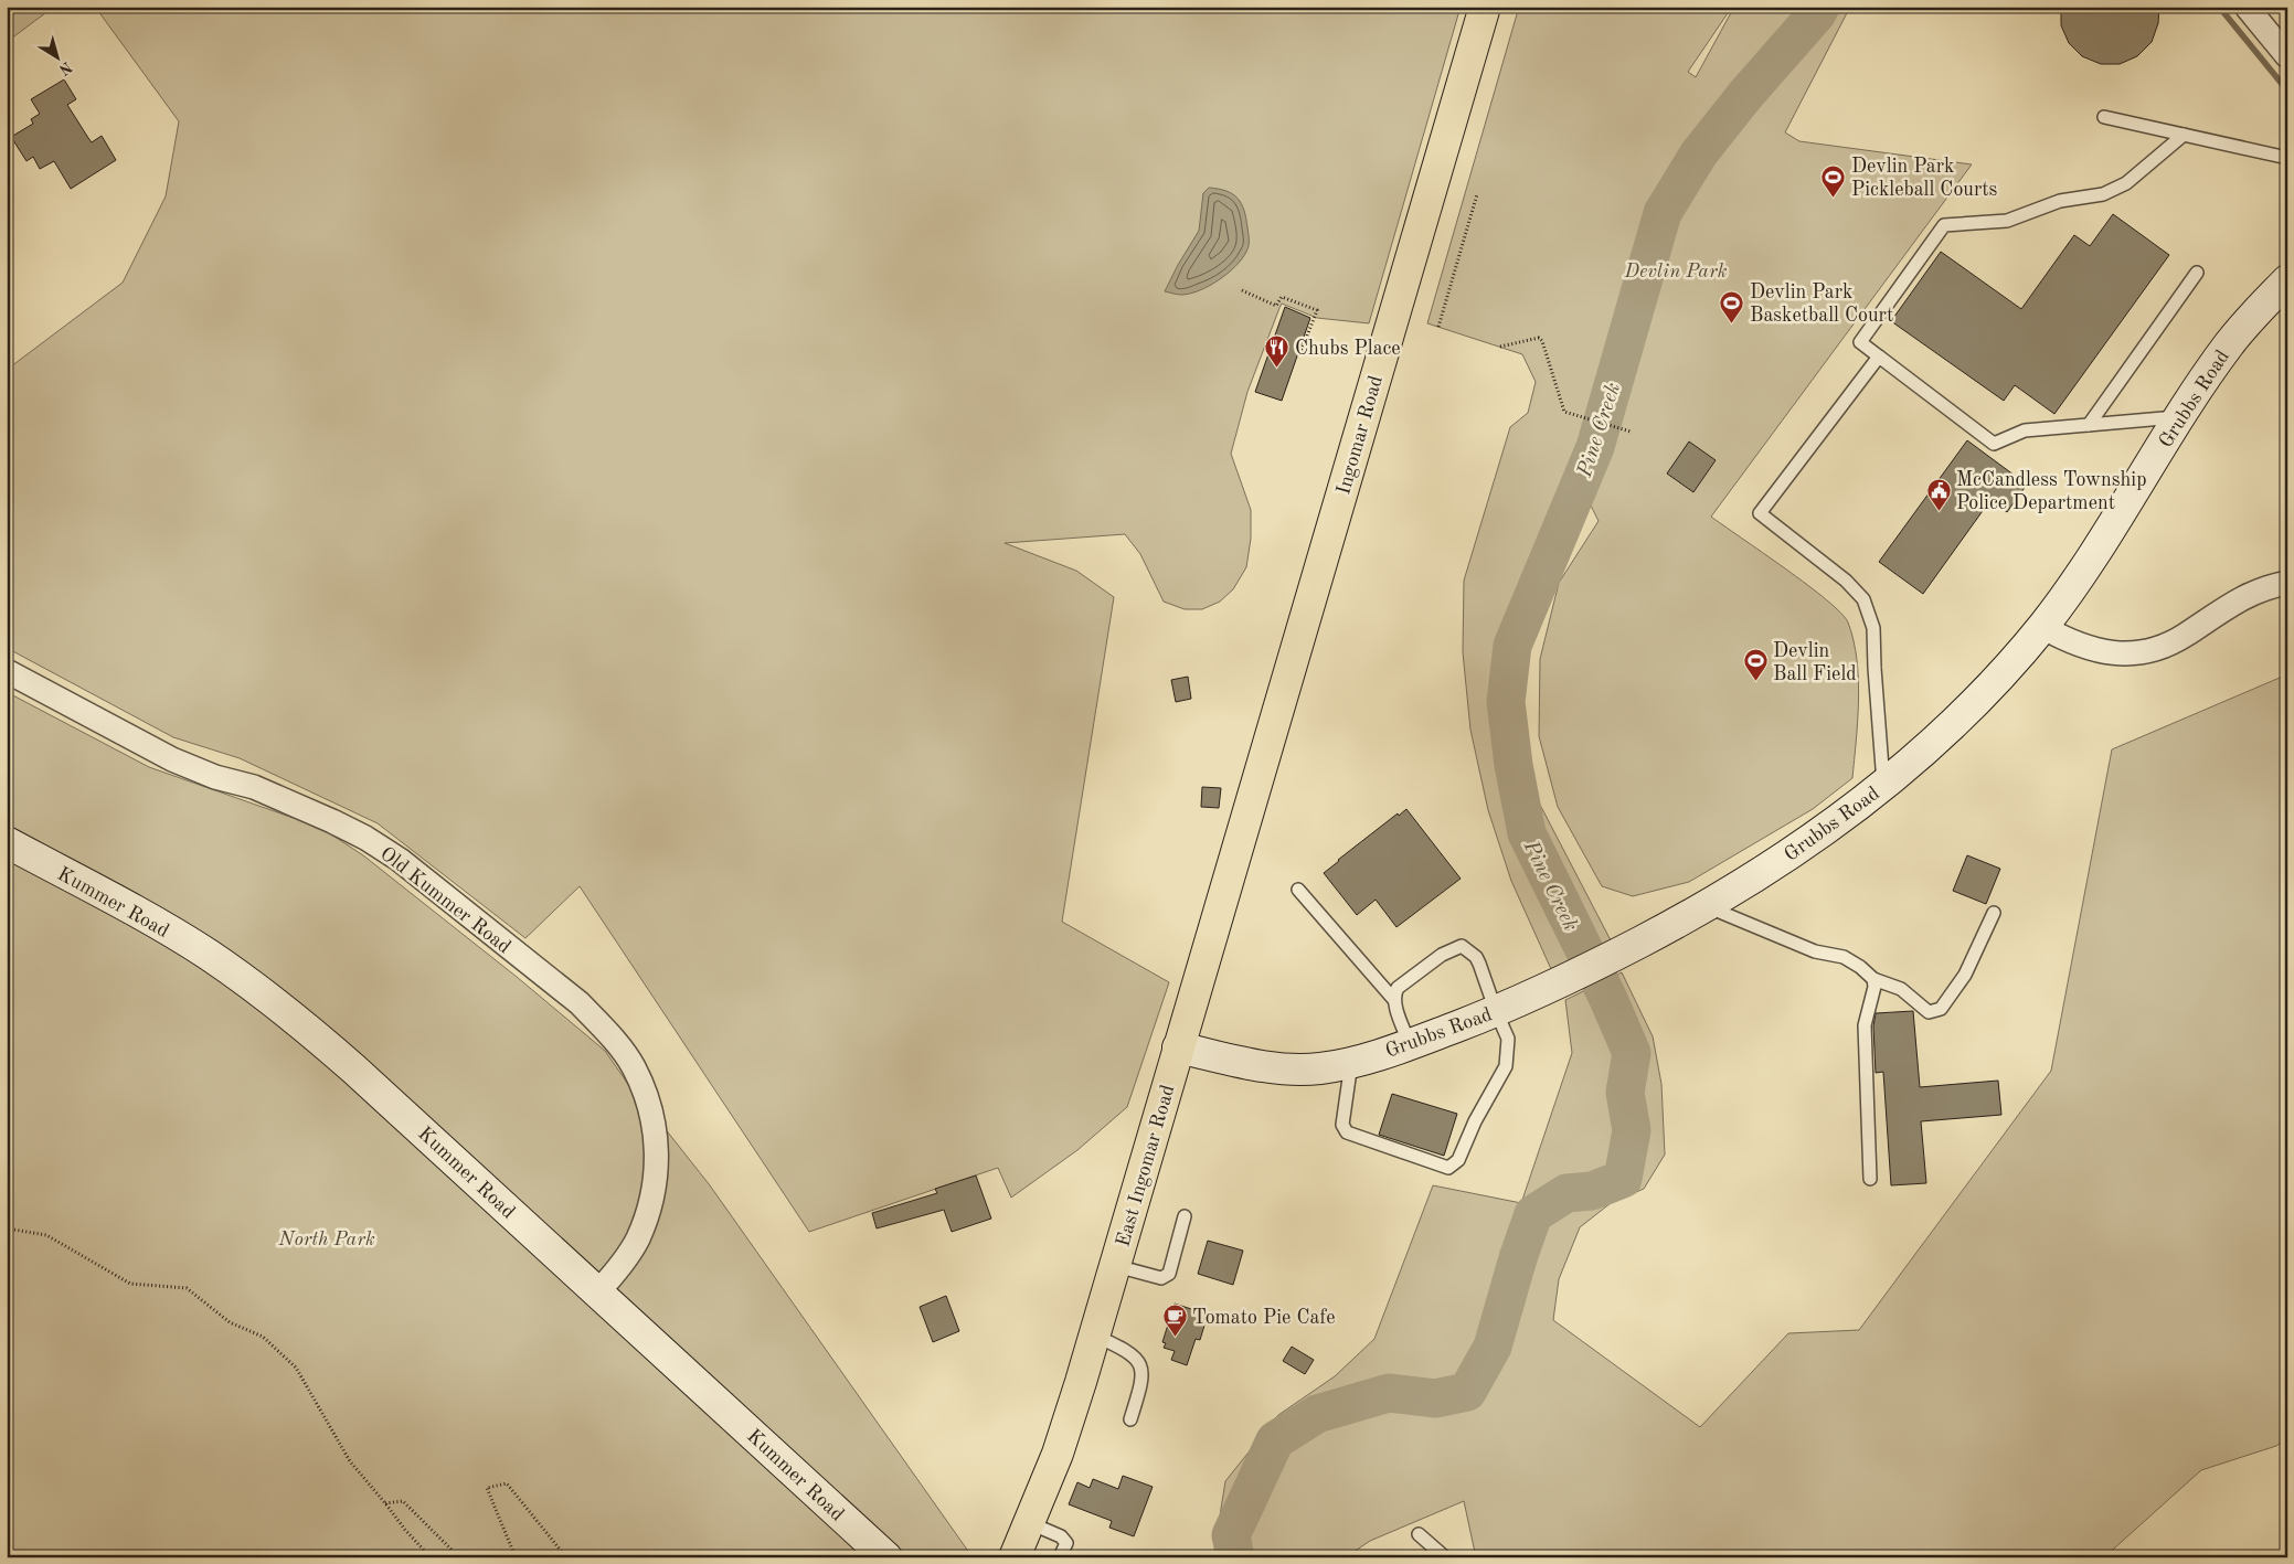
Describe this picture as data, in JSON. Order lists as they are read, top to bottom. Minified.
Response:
{"streets":{"main road":["Ingomar Road","East Ingomar Road"],"street":["Grubbs Road","Old Kummer Road","Kummer Road"]},"crossings":[["Grubbs Road","East Ingomar Road"],["Ingomar Road","East Ingomar Road"],["Old Kummer Road","Kummer Road"]],"water":["Pine Creek"],"parks":["Devlin Park","North Park"],"places":{"sports":["Devlin Park Pickleball Courts","Devlin Park Basketball Court","Devlin Ball Field"],"restaurant":["Chubs Place"],"public building":["McCandless Township Police Department"],"cafe":["Tomato Pie Cafe"]},"north":"bottom right"}
